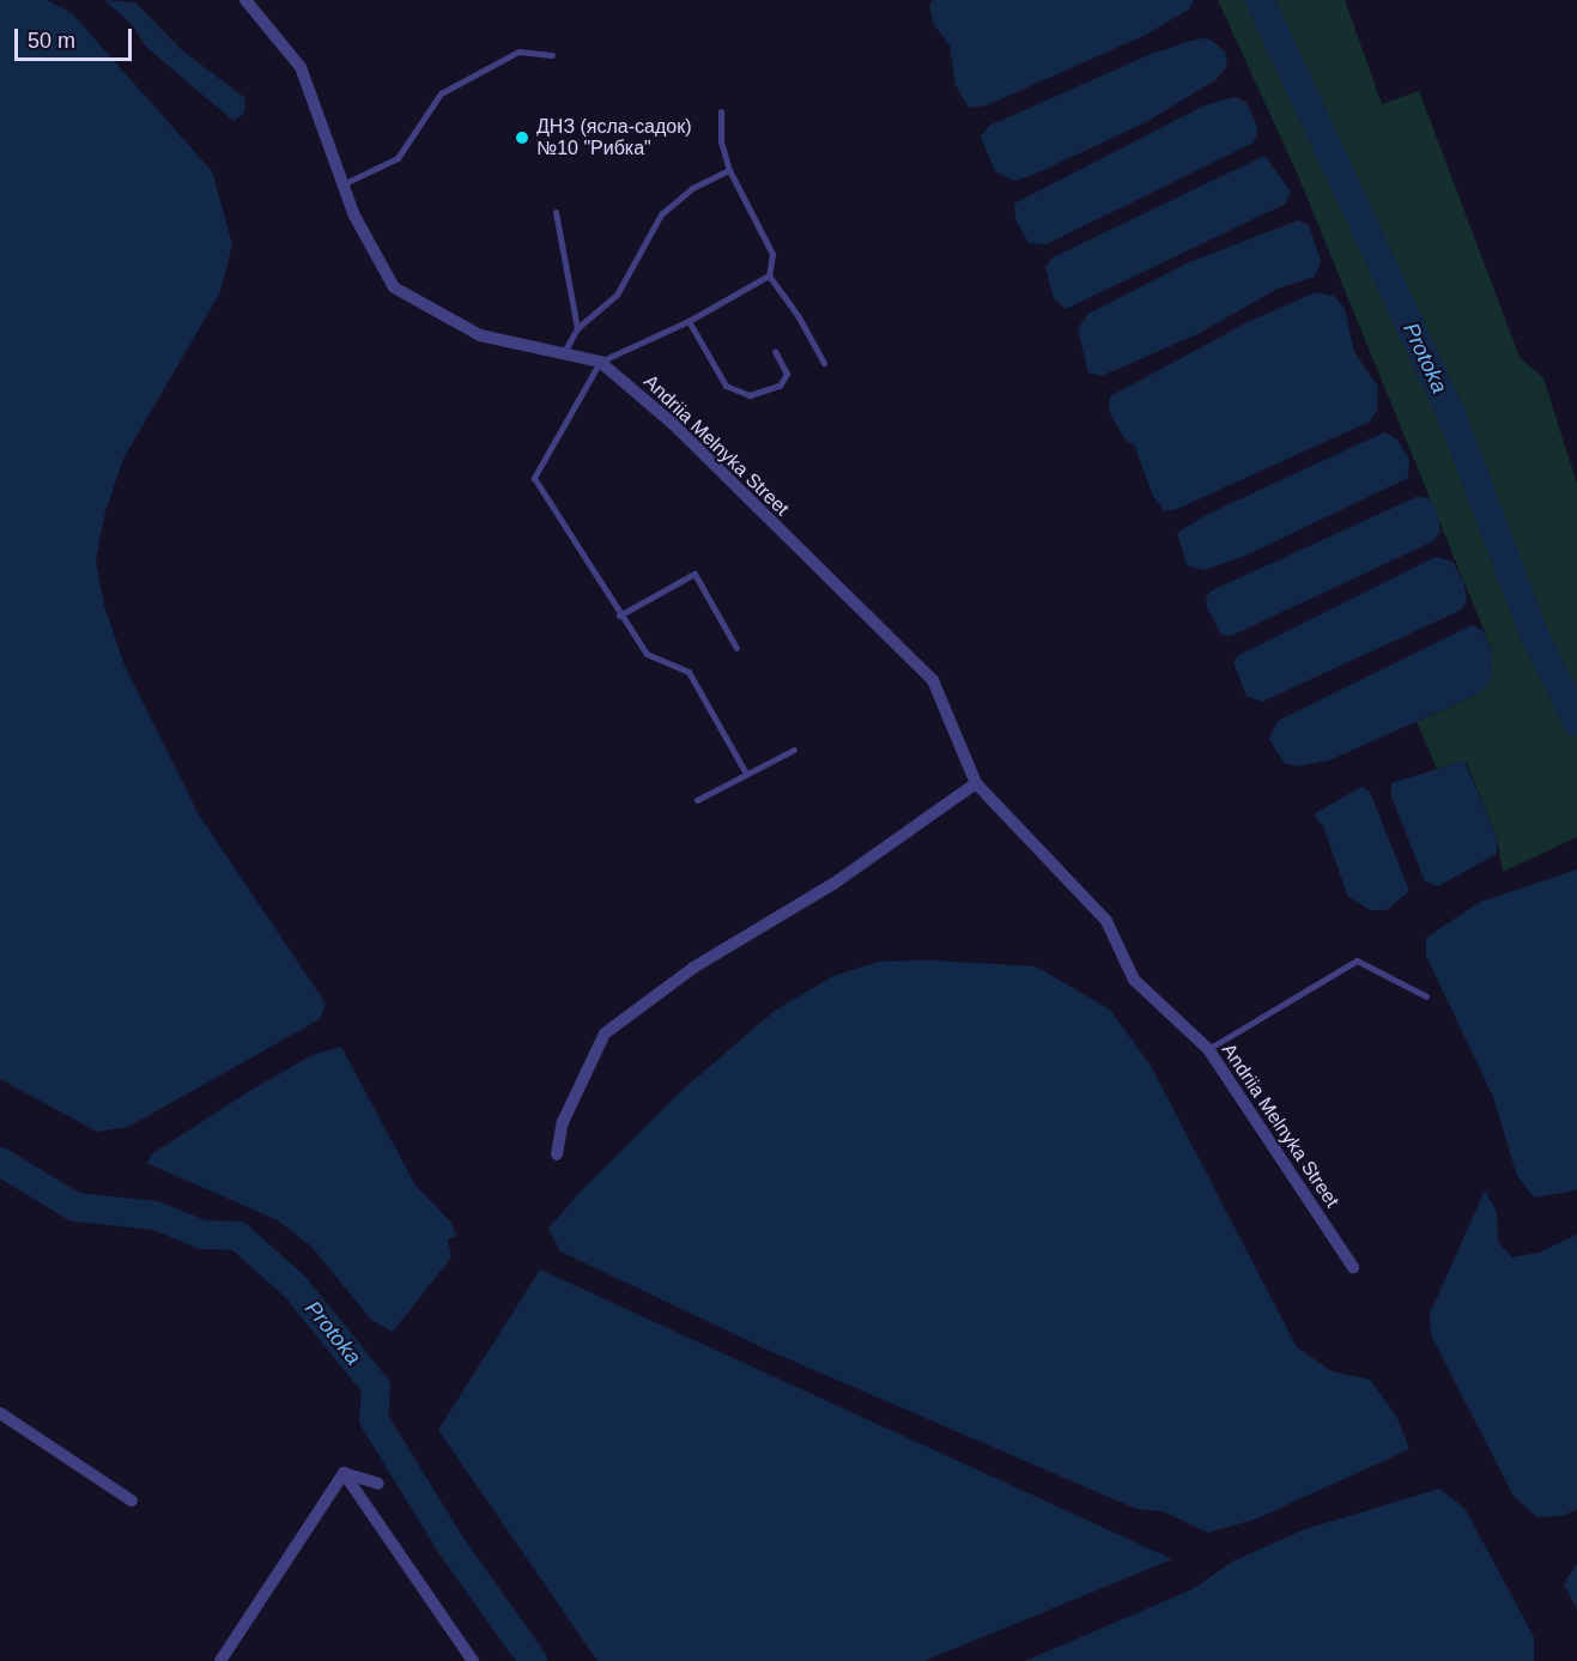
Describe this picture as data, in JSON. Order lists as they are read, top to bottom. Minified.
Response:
{"streets":{"street":["Andriia Melnyka Street"]},"water":["Protoka"],"places":["ДНЗ (ясла-садок) №10 \"Рибка\""],"scale_bar":"50 m"}
